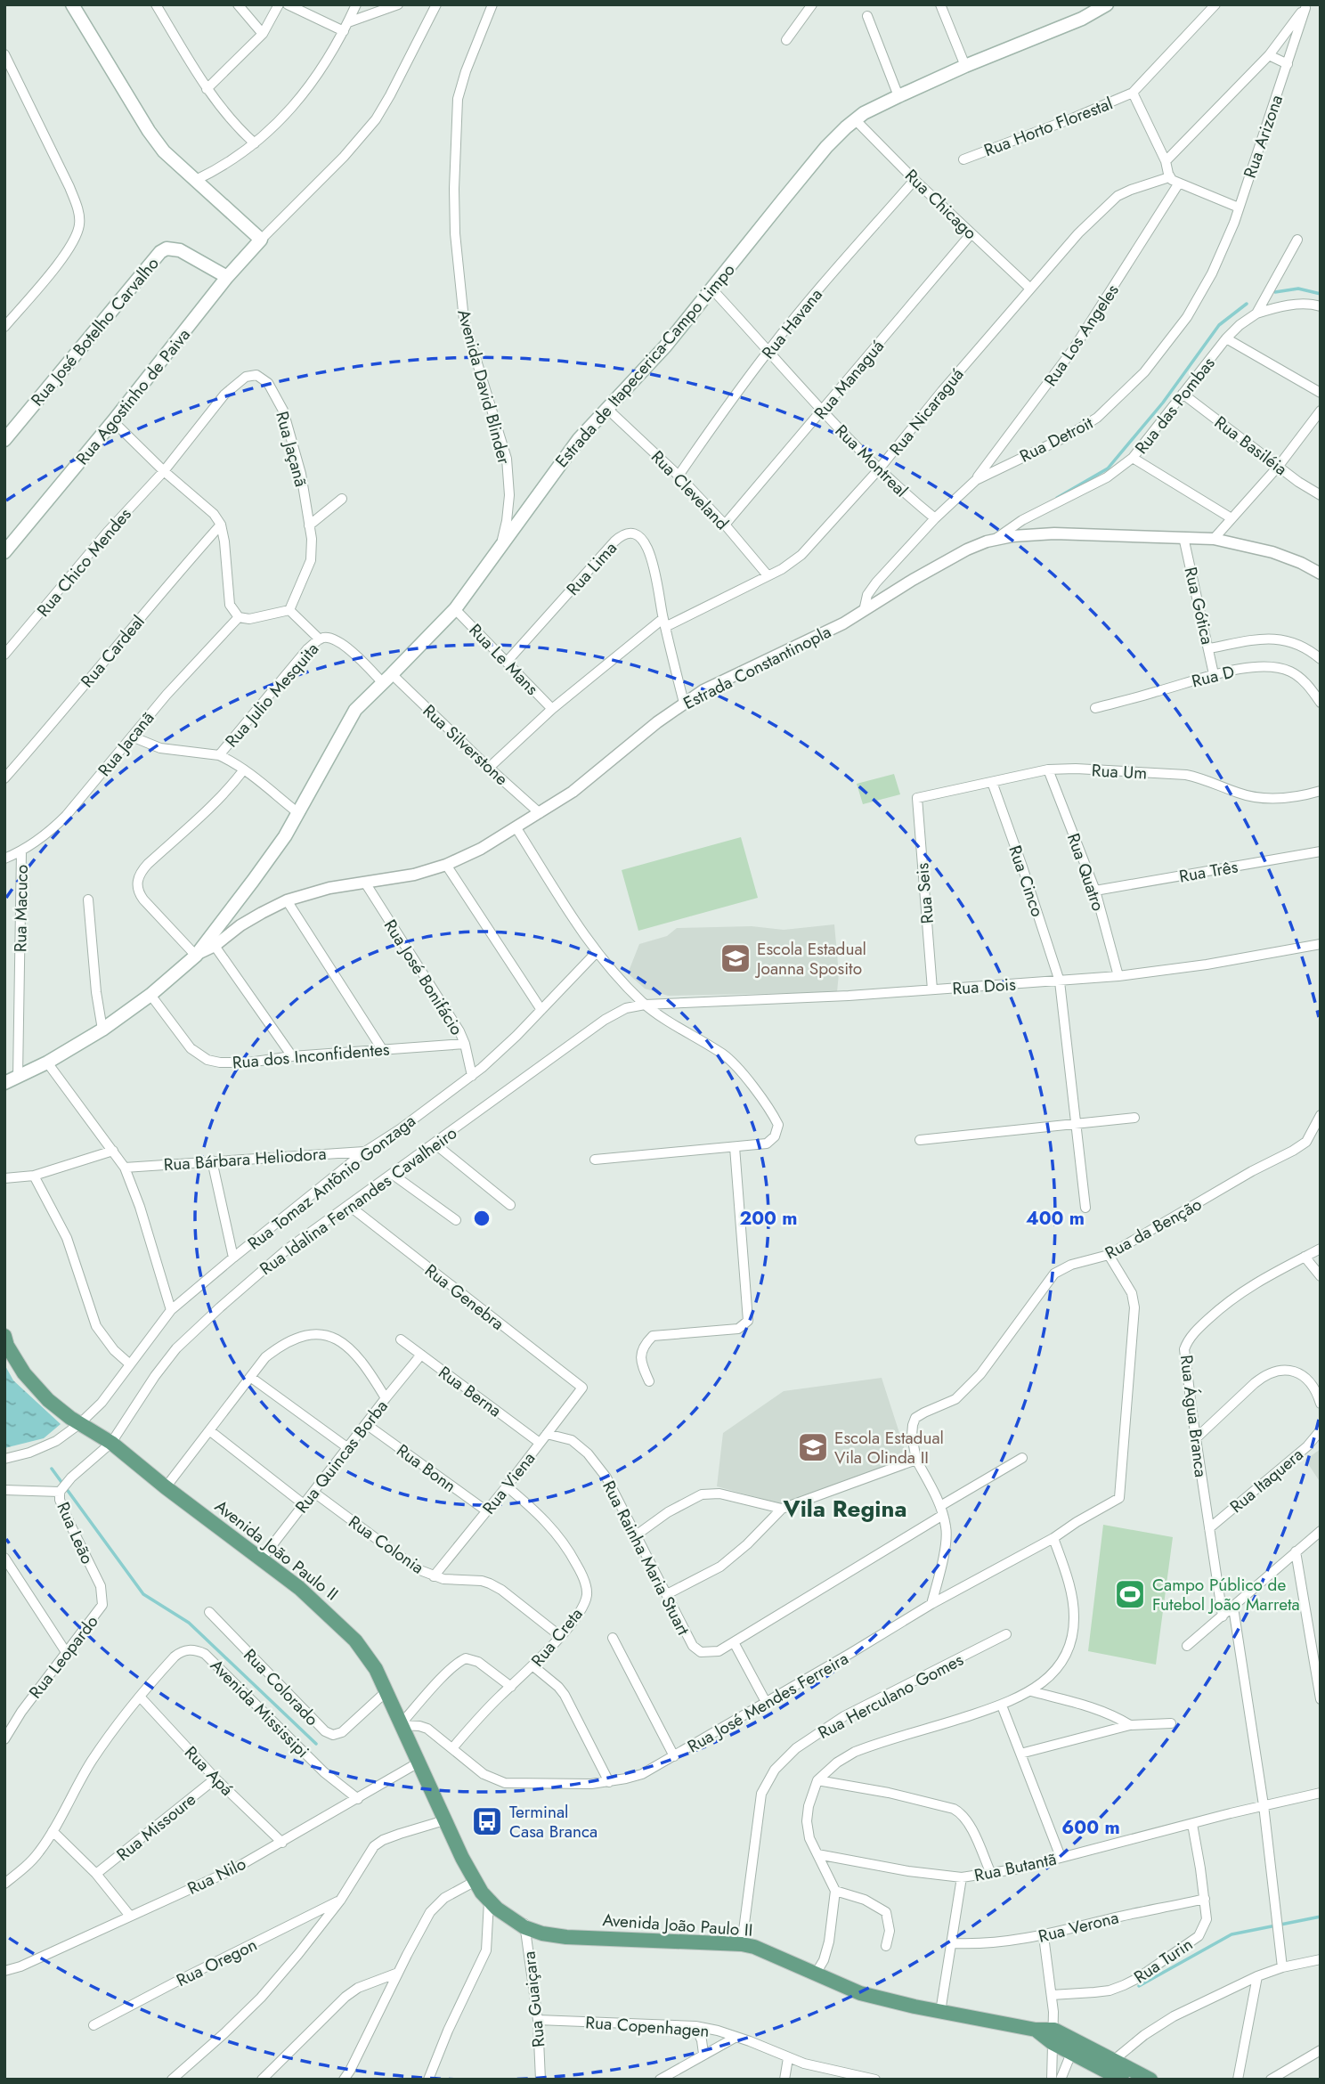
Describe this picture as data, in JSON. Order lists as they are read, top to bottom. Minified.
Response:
{"streets":{"main road":["Rua José Botelho Carvalho","Estrada de Itapecerica-Campo Limpo","Rua Agostinho de Paiva","Avenida João Paulo II"],"street":["Rua Horto Florestal","Rua Arizona","Rua Chicago","Rua Havana","Rua Los Angeles","Rua Managuá","Avenida David Blinder","Rua das Pombas","Rua Nicaraguá","Rua Detroit","Rua Basiléia","Rua Jaçanã","Rua Montreal","Rua Cleveland","Rua Chico Mendes","Rua Lima","Rua Gótica","Rua Cardeal","Rua Le Mans","Estrada Constantinopla","Rua D","Rua Julio Mesquita","Rua Jacanã","Rua Silverstone","Rua Um","Rua Três","Rua Quatro","Rua Cinco","Rua Seis","Rua Macuco","Rua José Bonifácio","Rua Dois","Rua dos Inconfidentes","Rua Bárbara Heliodora","Rua Tomaz Antônio Gonzaga","Rua Idalina Fernandes Cavalheiro","Rua da Benção","Rua Genebra","Rua Berna","Rua Água Branca","Rua Quincas Borba","Rua Bonn","Rua Itaquera","Rua Viena","Rua Leão","Rua Colonia","Rua Rainha Maria Stuart","Rua Creta","Rua Leopardo","Rua Colorado","Rua Herculano Gomes","Rua José Mendes Ferreira","Avenida Mississipi","Rua Apá","Rua Missoure","Rua Butantã","Rua Nilo","Rua Verona","Rua Turin","Rua Oregon","Rua Guaiçara","Rua Copenhagen"]},"crossings":[["Rua Arizona","Rua Detroit"],["Rua Chicago","Rua Havana"],["Rua Chicago","Estrada de Itapecerica-Campo Limpo"],["Rua Chicago","Rua Managuá"],["Rua Chicago","Rua Nicaraguá"],["Rua Havana","Rua Montreal"],["Rua Havana","Rua Cleveland"],["Rua José Botelho Carvalho","Rua Agostinho de Paiva"],["Rua Los Angeles","Rua Detroit"],["Estrada de Itapecerica-Campo Limpo","Avenida David Blinder"],["Estrada de Itapecerica-Campo Limpo","Rua Montreal"],["Estrada de Itapecerica-Campo Limpo","Rua Cleveland"],["Estrada de Itapecerica-Campo Limpo","Rua Le Mans"],["Estrada de Itapecerica-Campo Limpo","Estrada Constantinopla"],["Estrada de Itapecerica-Campo Limpo","Rua Julio Mesquita"],["Estrada de Itapecerica-Campo Limpo","Rua Silverstone"],["Estrada de Itapecerica-Campo Limpo","Rua Macuco"],["Estrada de Itapecerica-Campo Limpo","Rua dos Inconfidentes"],["Rua Managuá","Rua Montreal"],["Rua Managuá","Rua Cleveland"],["Rua das Pombas","Rua Basiléia"],["Rua das Pombas","Estrada Constantinopla"],["Rua Nicaraguá","Rua Montreal"],["Rua Nicaraguá","Rua Cleveland"],["Rua Nicaraguá","Rua Lima"],["Rua Nicaraguá","Rua Le Mans"],["Rua Nicaraguá","Rua Silverstone"],["Rua Detroit","Rua Montreal"],["Rua Detroit","Estrada Constantinopla"],["Rua Jaçanã","Rua Chico Mendes"],["Rua Lima","Rua Le Mans"],["Rua Lima","Estrada Constantinopla"],["Rua Gótica","Estrada Constantinopla"],["Rua Gótica","Rua D"],["Estrada Constantinopla","Rua Silverstone"],["Estrada Constantinopla","Rua José Bonifácio"],["Rua Julio Mesquita","Rua Silverstone"],["Rua Jacanã","Rua Macuco"],["Rua Um","Rua Quatro"],["Rua Um","Rua Cinco"],["Rua Um","Rua Seis"],["Rua Três","Rua Quatro"],["Rua Quatro","Rua Dois"],["Rua Cinco","Rua Dois"],["Rua Seis","Rua Dois"],["Rua José Bonifácio","Rua dos Inconfidentes"],["Rua José Bonifácio","Rua Tomaz Antônio Gonzaga"],["Rua Dois","Rua Idalina Fernandes Cavalheiro"],["Rua Bárbara Heliodora","Rua Tomaz Antônio Gonzaga"],["Rua Tomaz Antônio Gonzaga","Avenida João Paulo II"],["Rua Idalina Fernandes Cavalheiro","Rua Genebra"],["Rua Idalina Fernandes Cavalheiro","Rua Leão"],["Rua Idalina Fernandes Cavalheiro","Avenida João Paulo II"],["Rua da Benção","Rua José Mendes Ferreira"],["Rua Genebra","Rua Viena"],["Rua Berna","Rua Quincas Borba"],["Rua Berna","Rua Viena"],["Rua Água Branca","Rua Itaquera"],["Rua Quincas Borba","Rua Bonn"],["Rua Quincas Borba","Rua Colonia"],["Rua Quincas Borba","Avenida João Paulo II"],["Rua Bonn","Rua Viena"],["Rua Viena","Rua Colonia"],["Rua Viena","Rua Rainha Maria Stuart"],["Rua Viena","Rua Creta"],["Rua Leão","Avenida João Paulo II"],["Rua Leão","Rua Leopardo"],["Rua Colonia","Rua Creta"],["Avenida João Paulo II","Rua Colorado"],["Avenida João Paulo II","Rua Herculano Gomes"],["Avenida João Paulo II","Rua José Mendes Ferreira"],["Avenida João Paulo II","Rua Nilo"],["Avenida João Paulo II","Rua Guaiçara"],["Rua Creta","Rua José Mendes Ferreira"],["Avenida Mississipi","Rua Apá"],["Avenida Mississipi","Rua Nilo"],["Rua Apá","Rua Missoure"],["Rua Apá","Rua Nilo"],["Rua Butantã","Rua Turin"],["Rua Verona","Rua Turin"],["Rua Guaiçara","Rua Copenhagen"]],"districts":["Vila Regina"],"places":{"school or university":["Escola Estadual Joanna Sposito","Escola Estadual Vila Olinda II"],"sports":["Campo Público de Futebol João Marreta"],"bus stop":["Terminal Casa Branca"]},"rings":["200 m","400 m","600 m"]}
